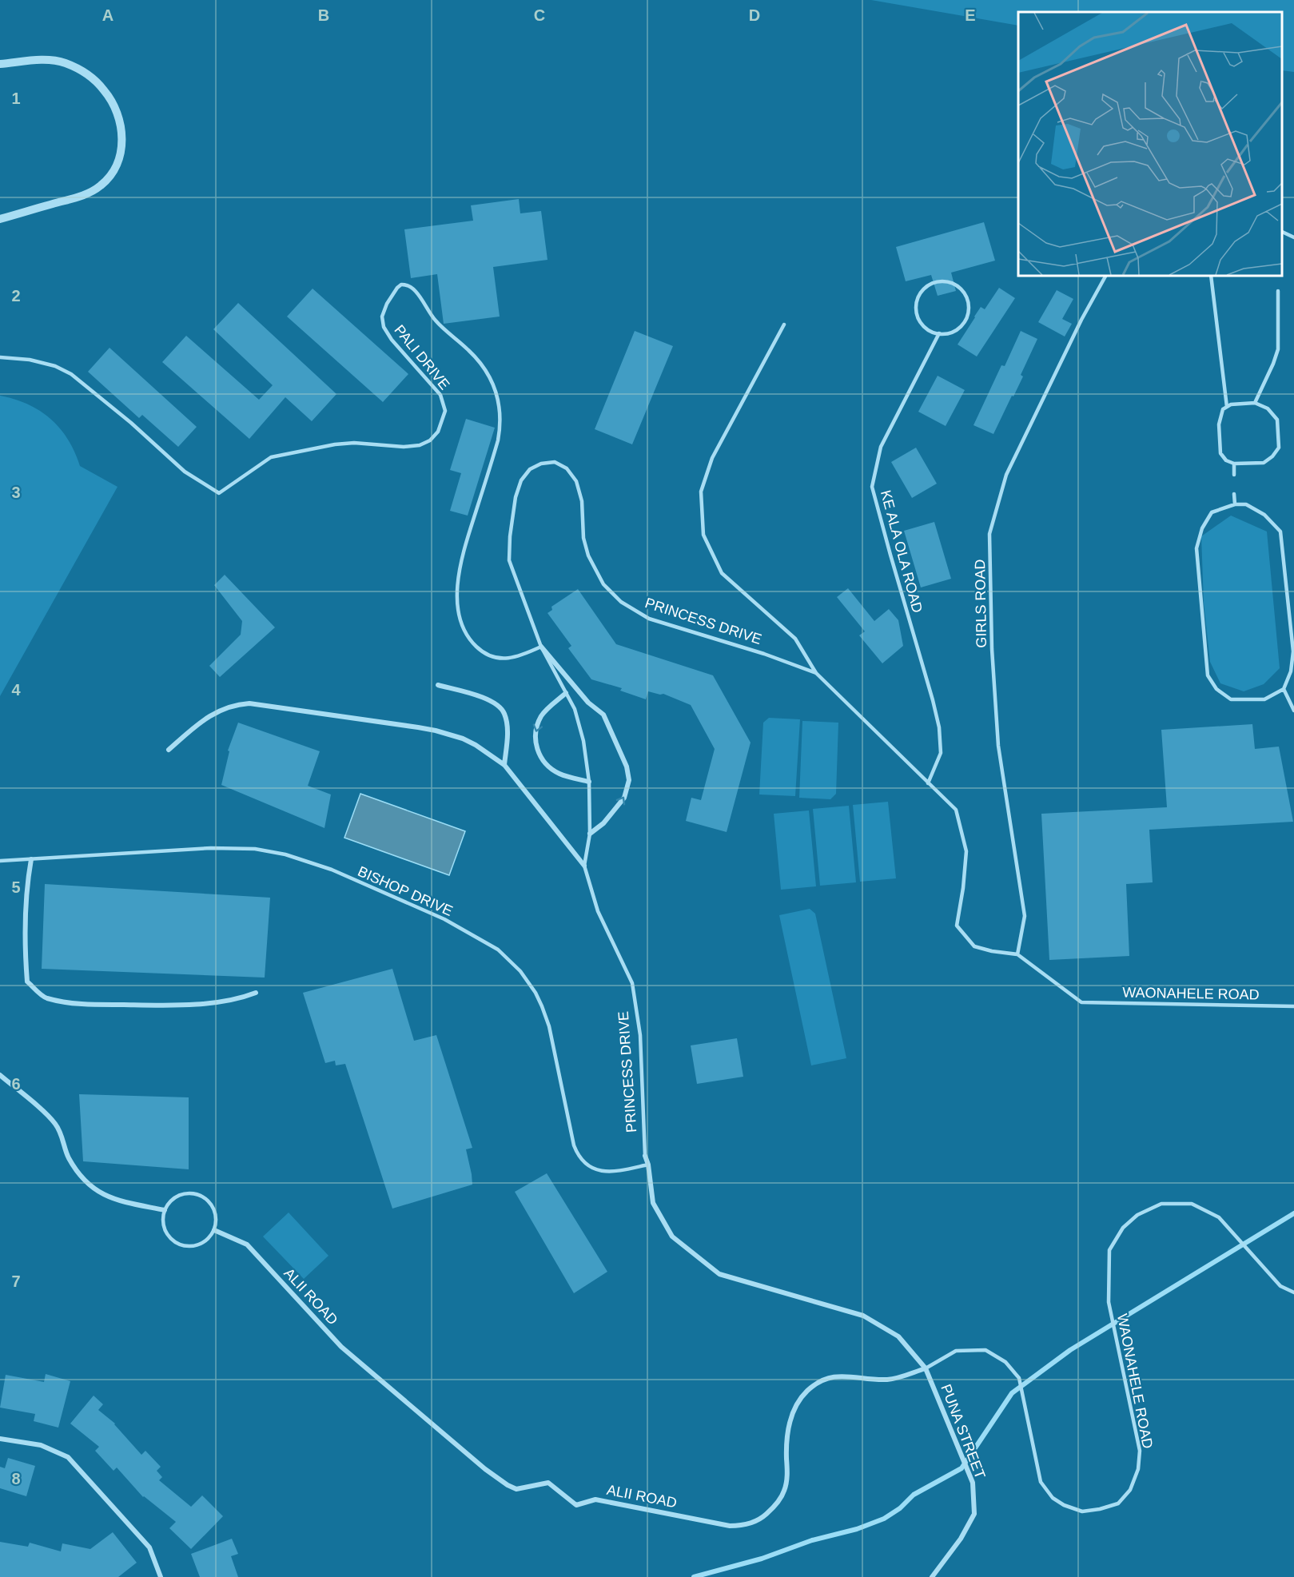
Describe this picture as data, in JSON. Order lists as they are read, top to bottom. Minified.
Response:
{"streets":{"street":["PRINCESS DRIVE","ALII ROAD","PUNA STREET"],"lane":["PALI DRIVE","KE ALA OLA ROAD","GIRLS ROAD","BISHOP DRIVE","WAONAHELE ROAD"]},"crossings":[["PALI DRIVE","PRINCESS DRIVE"],["KE ALA OLA ROAD","PRINCESS DRIVE"],["GIRLS ROAD","PRINCESS DRIVE"],["GIRLS ROAD","WAONAHELE ROAD"],["PRINCESS DRIVE","BISHOP DRIVE"],["PRINCESS DRIVE","WAONAHELE ROAD"],["PRINCESS DRIVE","ALII ROAD"],["PRINCESS DRIVE","PUNA STREET"],["WAONAHELE ROAD","ALII ROAD"],["WAONAHELE ROAD","PUNA STREET"],["ALII ROAD","PUNA STREET"]],"grid":{"columns":["A","B","C","D","E"],"rows":["1","2","3","4","5","6","7","8"]}}
